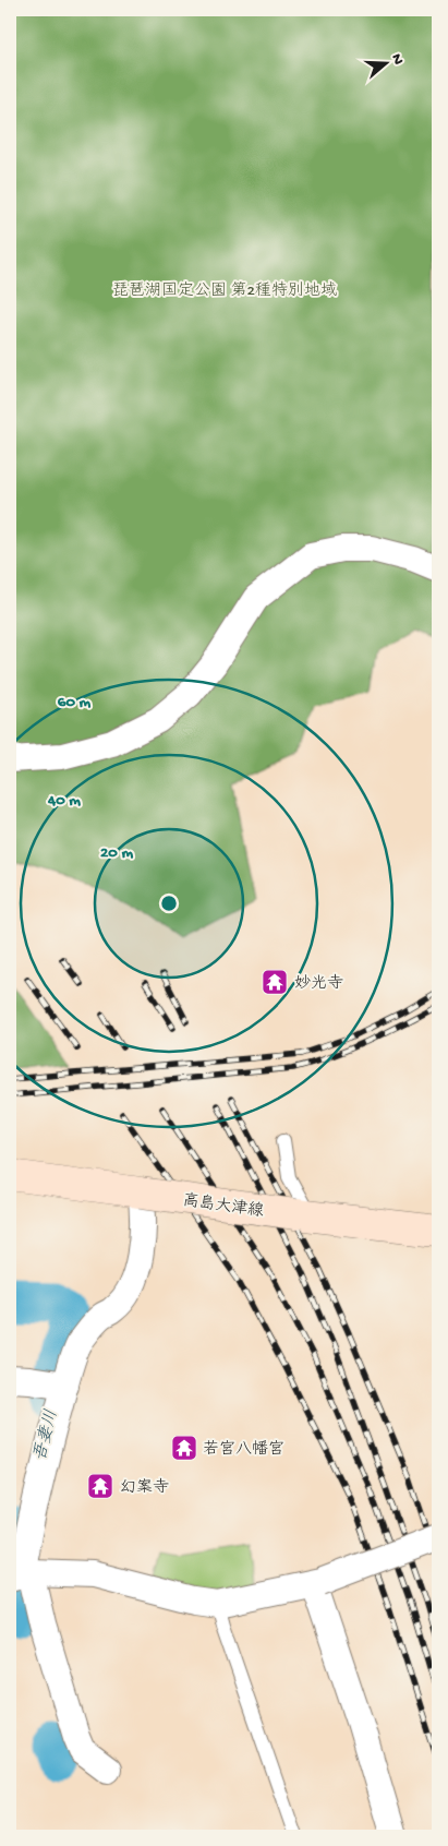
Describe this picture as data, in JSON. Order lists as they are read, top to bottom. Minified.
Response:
{"streets":{"main road":["高島大津線"]},"water":["吾妻川"],"parks":["琵琶湖国定公園 第2種特別地域"],"places":{"temple":["妙光寺","若宮八幡宮","幻案寺"]},"north":"right","rings":["60 m","40 m","20 m"]}
